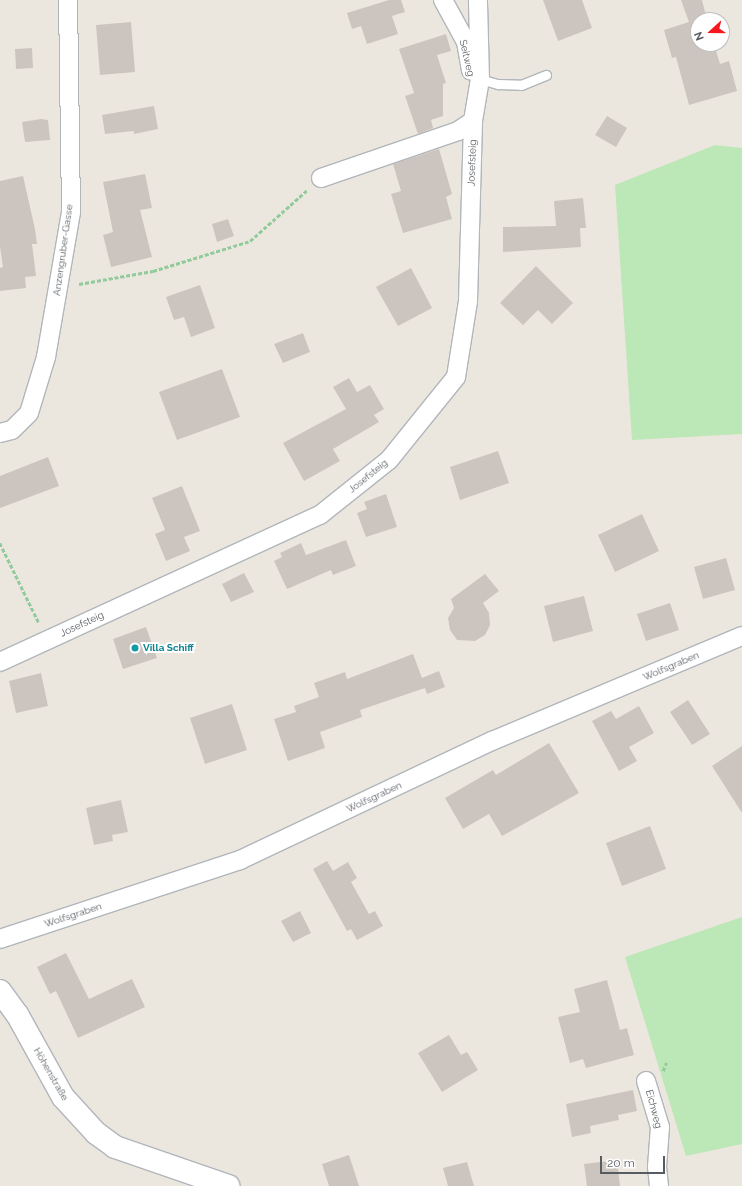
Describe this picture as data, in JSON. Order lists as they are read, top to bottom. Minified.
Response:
{"streets":{"street":["Seitweg","Josefsteig","Anzengruber-Gasse","Wolfsgraben","Höhenstraße","Eichweg"]},"crossings":[["Seitweg","Josefsteig"]],"places":["Villa Schiff"],"scale_bar":"20 m","north":"left"}
